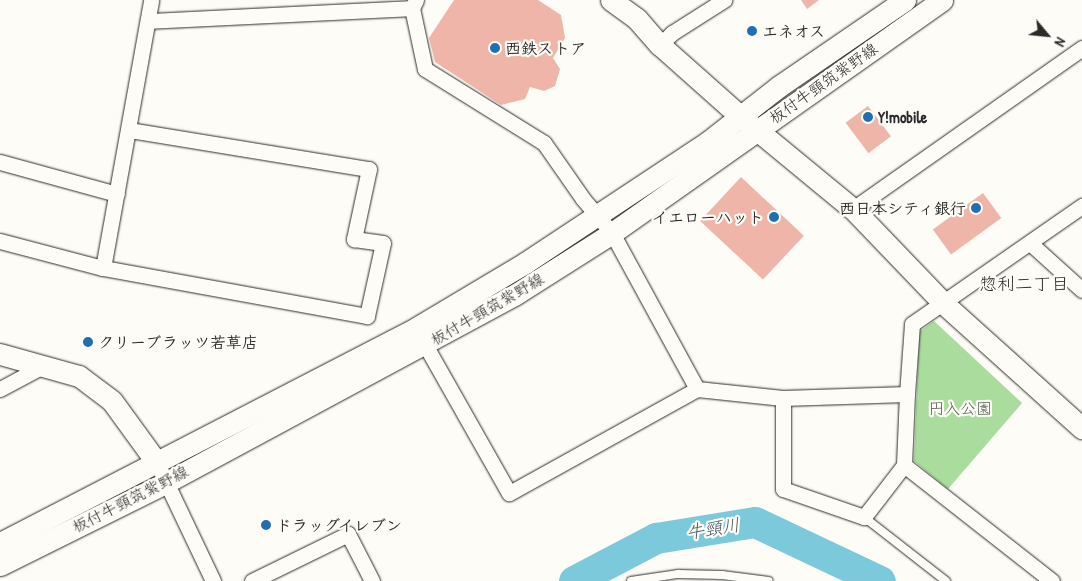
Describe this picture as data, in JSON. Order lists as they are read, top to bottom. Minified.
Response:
{"streets":{"main road":["板付牛頸筑紫野線"]},"districts":["惣利二丁目"],"water":["牛頸川"],"parks":["円入公園"],"places":["エネオス","西鉄ストア","Y!mobile","西日本シティ銀行","イエローハット","クリーブラッツ若草店","ドラッグイレブン"],"north":"bottom right"}
